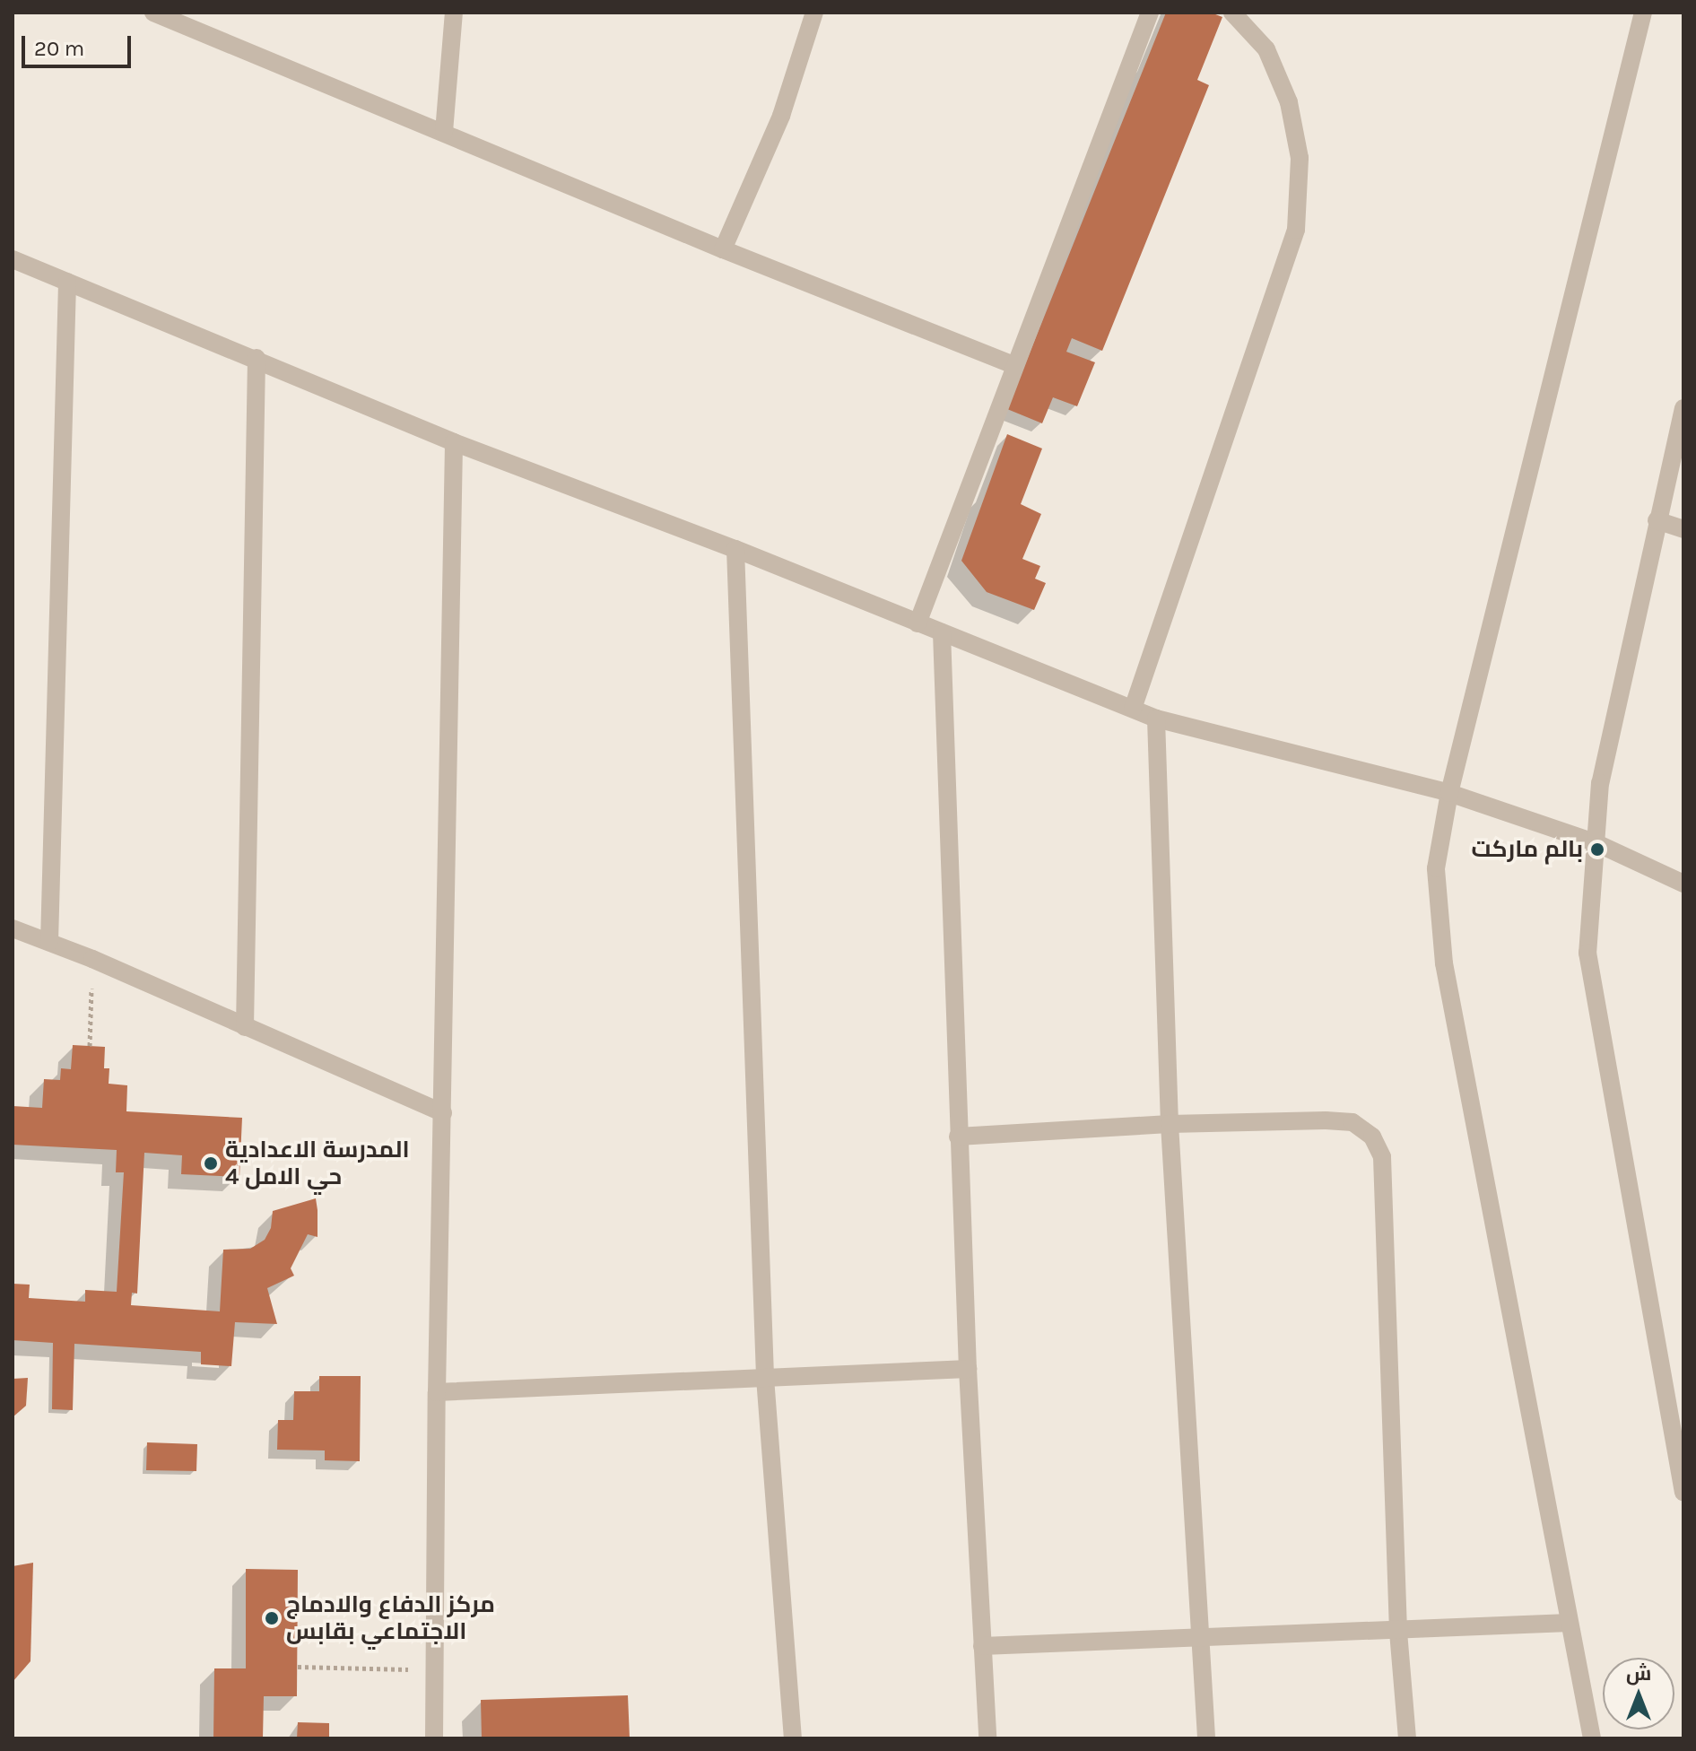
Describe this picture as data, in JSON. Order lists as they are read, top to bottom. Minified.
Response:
{"places":["بالم ماركت","المدرسة الاعدادية حي الامل 4","مركز الدفاع والادماج الاجتماعي بقابس"],"scale_bar":"20 m","north":"top"}
